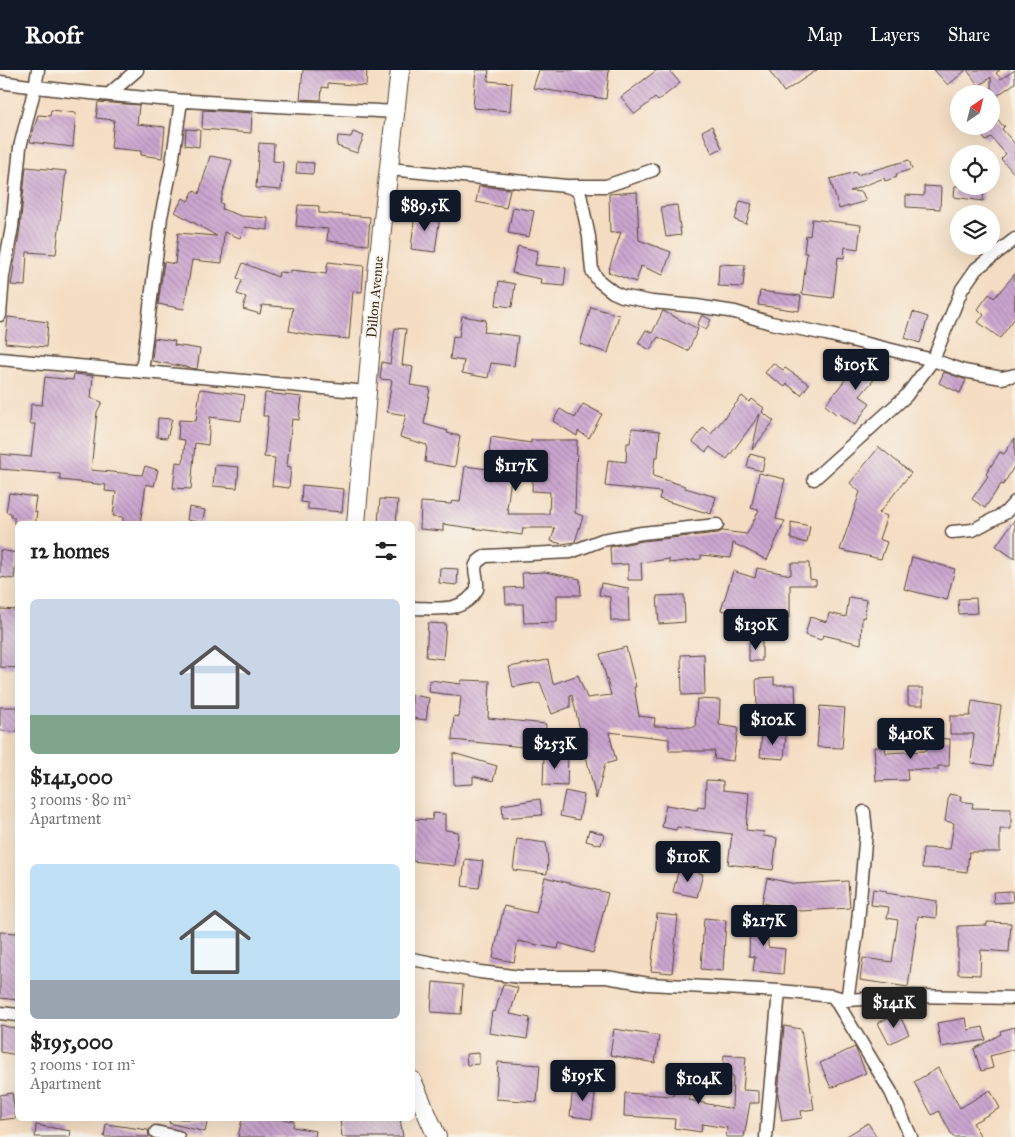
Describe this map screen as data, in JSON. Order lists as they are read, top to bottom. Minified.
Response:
{"streets":{"street":["Dillon Avenue"]},"north":"top right","page":{"header":"Roofr","nav":["Map","Layers","Share"],"price":["$89.5K","$105K","$117K","$130K","$102K","$410K","$253K","$110K","$217K","$141K","$195K","$104K"],"heading":"12 homes","list":[{"name":"$141,000","note":"3 rooms · 80 m² · Apartment"},{"name":"$195,000","note":"3 rooms · 101 m² · Apartment"}]}}
